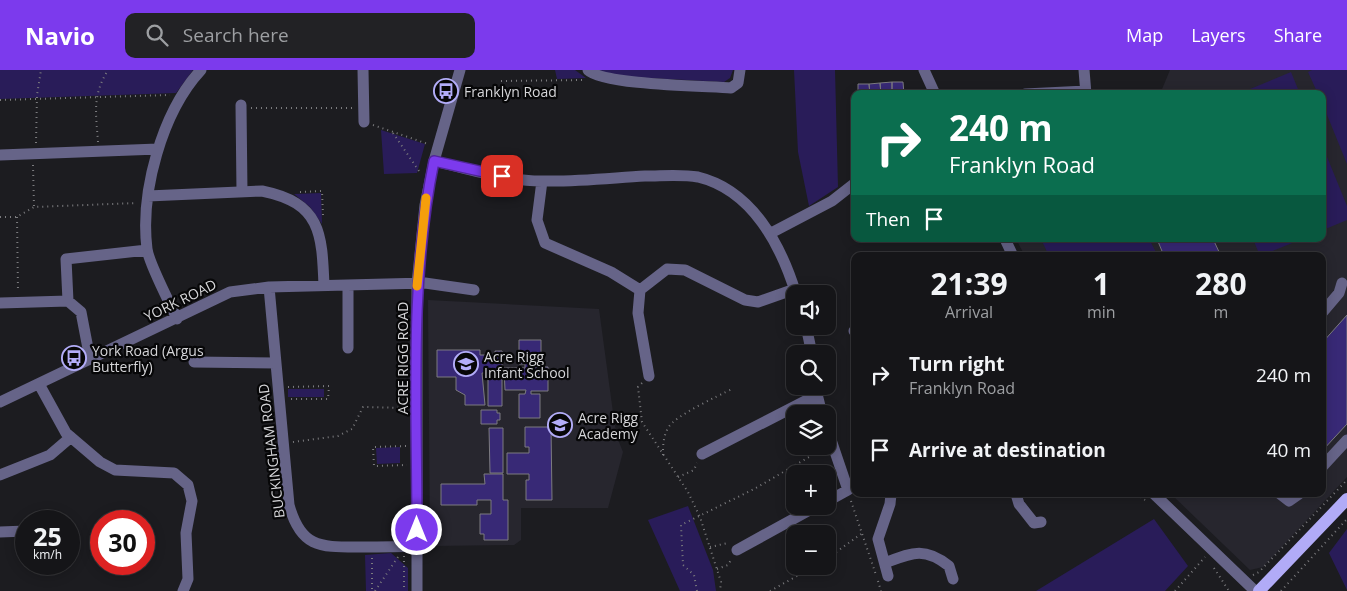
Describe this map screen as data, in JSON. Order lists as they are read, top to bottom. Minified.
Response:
{"streets":{"street":["YORK ROAD","ACRE RIGG ROAD","BUCKINGHAM ROAD"]},"crossings":[["YORK ROAD","ACRE RIGG ROAD"],["YORK ROAD","BUCKINGHAM ROAD"],["ACRE RIGG ROAD","BUCKINGHAM ROAD"]],"places":{"bus stop":["Franklyn Road","York Road (Argus Butterfly)"],"school or university":["Acre Rigg Infant School","Acre Rigg Academy"]},"page":{"header":"Navio","search":"Search here","nav":["Map","Layers","Share"],"turn":["240 m","Franklyn Road"],"then":"Then","eta":["21:39","Arrival","1","min","280","m"],"map_buttons":["+","−"],"list":[{"name":"Turn right","note":"Franklyn Road","value":"240 m"},{"name":"Arrive at destination","value":"40 m"}],"speed":"25 km/h","limit":"30"}}
